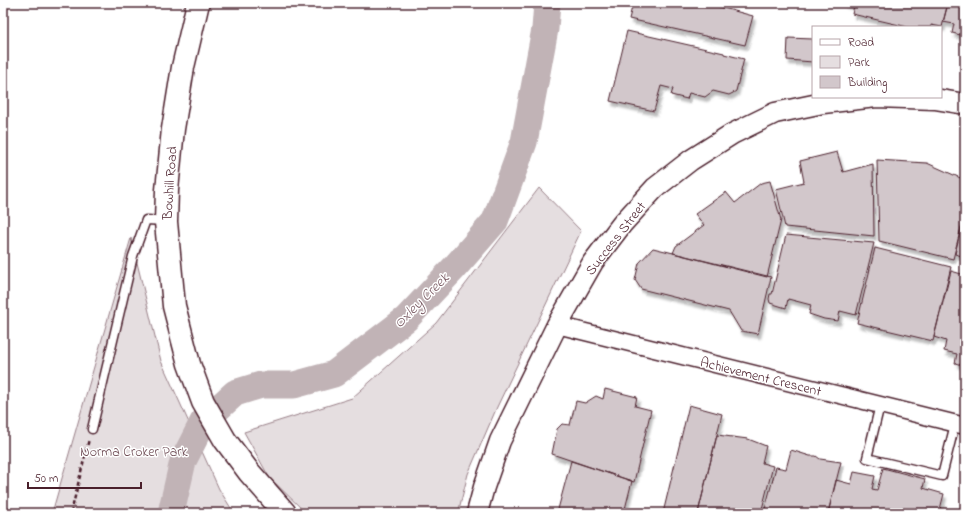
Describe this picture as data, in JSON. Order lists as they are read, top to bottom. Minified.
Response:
{"streets":{"main road":["Bowhill Road"],"street":["Success Street","Achievement Crescent"]},"crossings":[["Success Street","Achievement Crescent"]],"water":["Oxley Creek"],"parks":["Norma Croker Park"],"legend":["Road","Park","Building"],"scale_bar":"50 m"}
